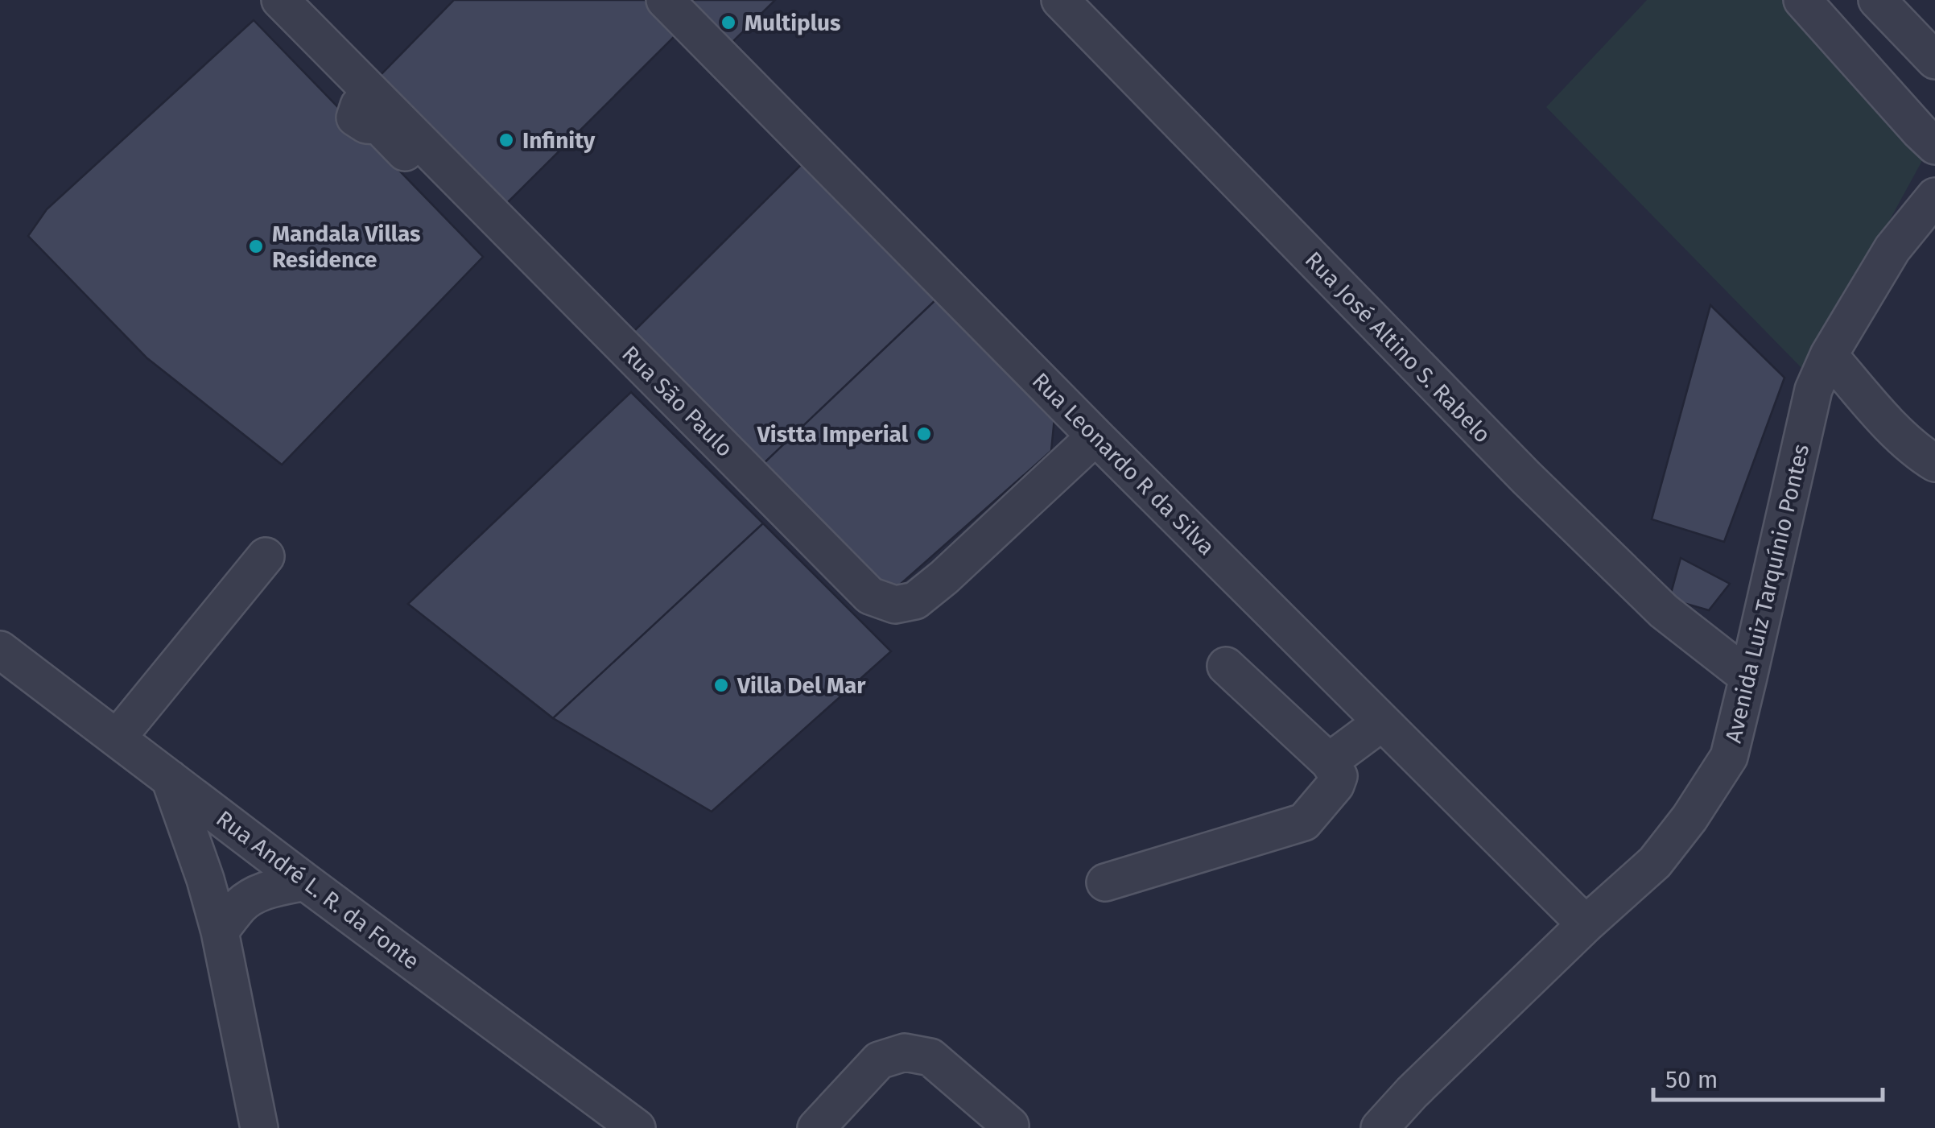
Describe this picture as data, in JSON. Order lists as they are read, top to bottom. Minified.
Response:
{"streets":{"street":["Rua José Altino S. Rabelo","Rua São Paulo","Rua Leonardo R da Silva","Avenida Luiz Tarquínio Pontes","Rua André L. R. da Fonte"]},"crossings":[["Rua José Altino S. Rabelo","Avenida Luiz Tarquínio Pontes"],["Rua São Paulo","Rua Leonardo R da Silva"],["Rua Leonardo R da Silva","Avenida Luiz Tarquínio Pontes"]],"places":["Multiplus","Infinity","Mandala Villas Residence","Vistta Imperial","Villa Del Mar"],"scale_bar":"50 m"}
